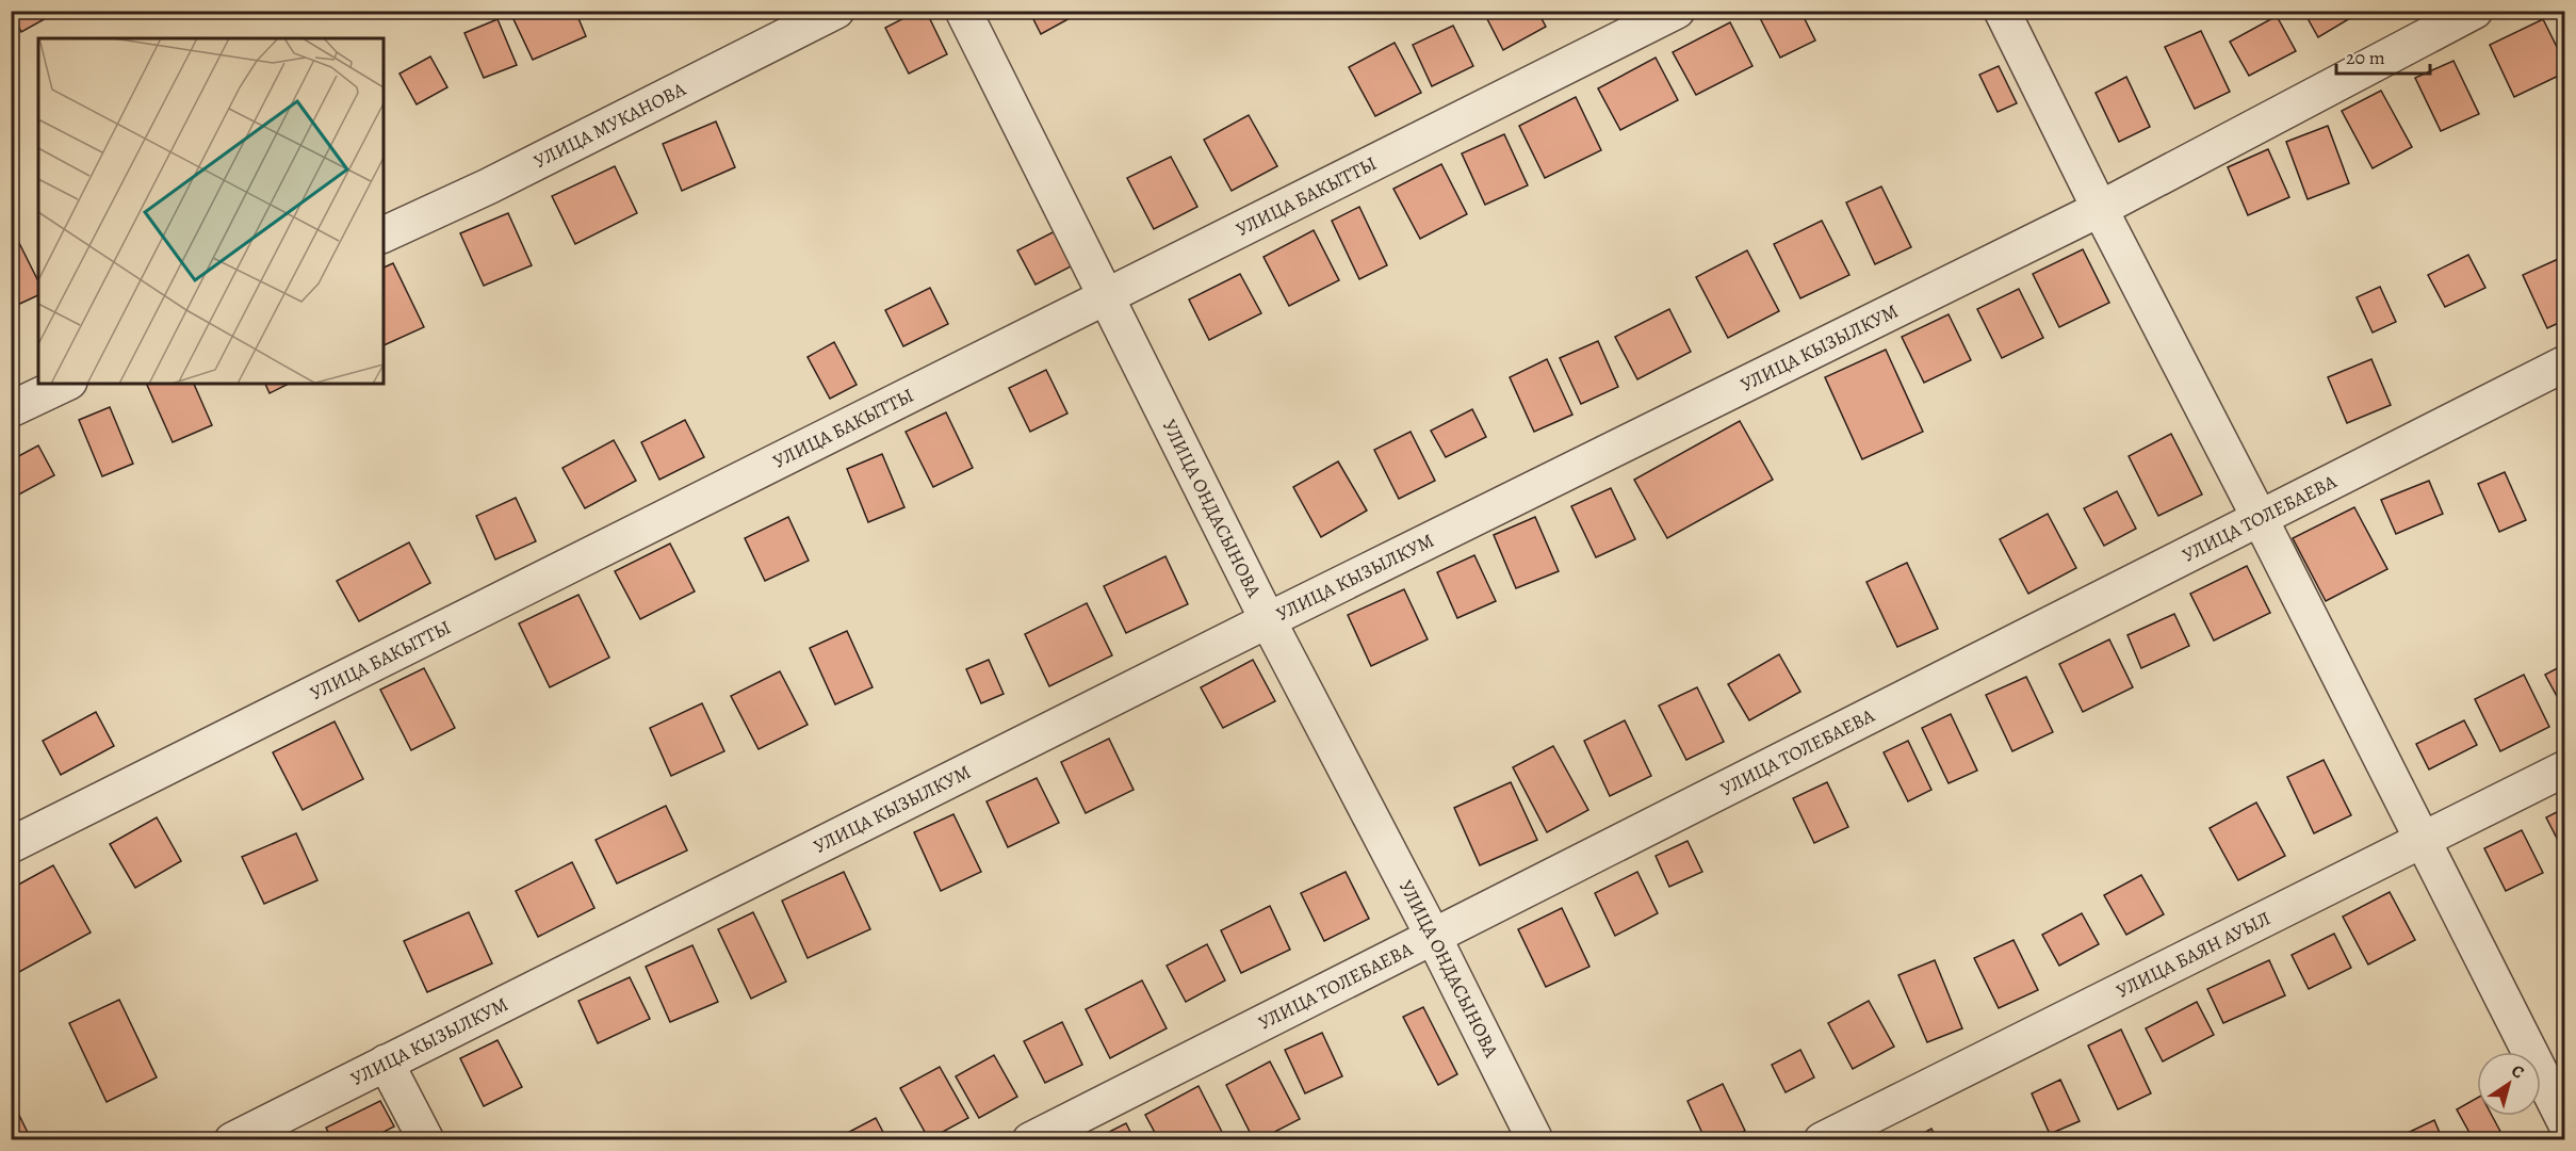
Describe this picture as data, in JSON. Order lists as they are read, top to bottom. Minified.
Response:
{"streets":{"street":["УЛИЦА МУКАНОВА","УЛИЦА БАКЫТТЫ","УЛИЦА КЫЗЫЛКУМ","УЛИЦА ОНДАСЫНОВА","УЛИЦА ТОЛЕБАЕВА","УЛИЦА БАЯН АУЫЛ"]},"crossings":[["УЛИЦА БАКЫТТЫ","УЛИЦА ОНДАСЫНОВА"],["УЛИЦА КЫЗЫЛКУМ","УЛИЦА ОНДАСЫНОВА"],["УЛИЦА ОНДАСЫНОВА","УЛИЦА ТОЛЕБАЕВА"]],"scale_bar":"20 m","north":"top right"}
